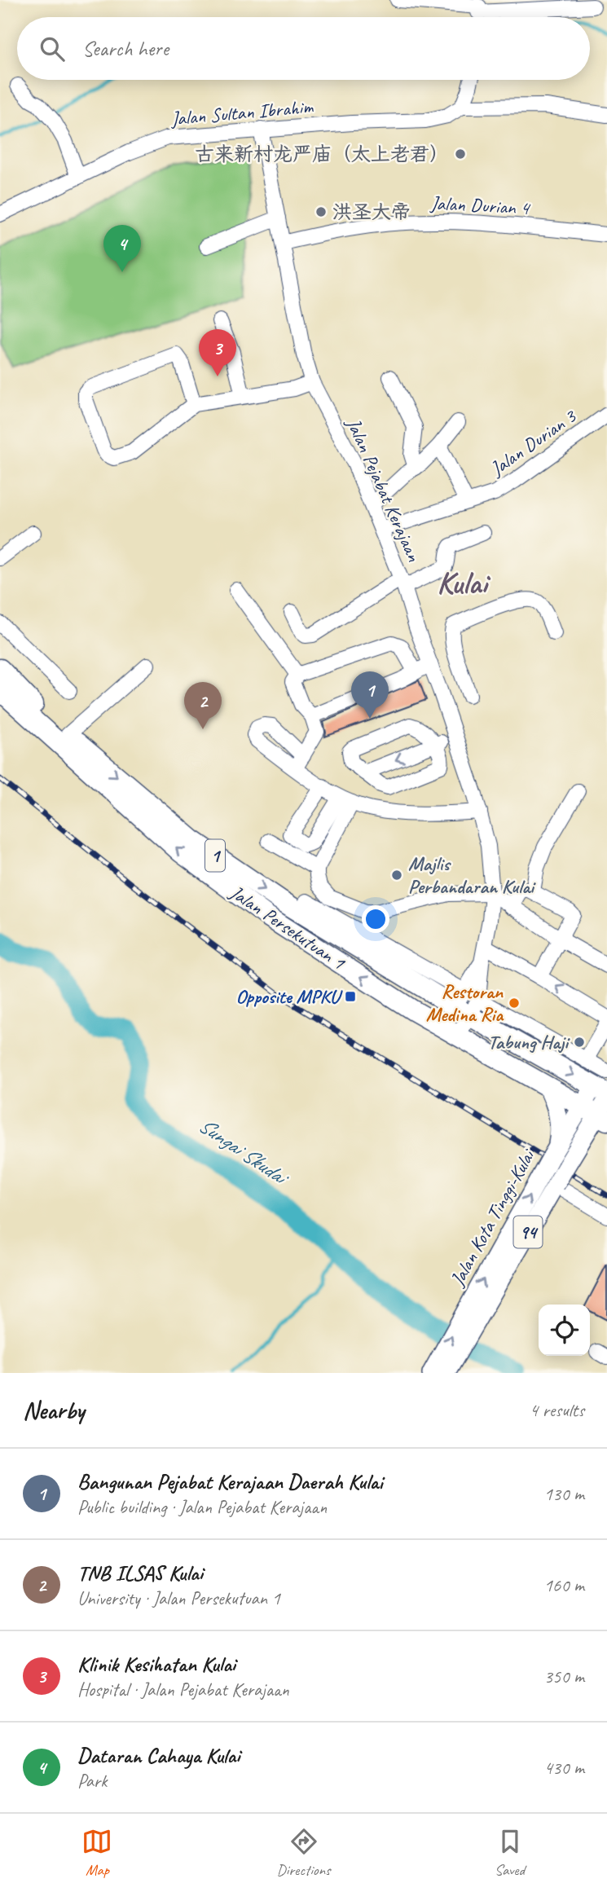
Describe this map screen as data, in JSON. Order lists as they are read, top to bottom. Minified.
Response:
{"streets":{"highway":["1","Jalan Persekutuan 1"],"main road":["Jalan Kota Tinggi-Kulai","94"],"street":["Jalan Sultan Ibrahim","Jalan Durian 4","Jalan Durian 3","Jalan Pejabat Kerajaan"]},"crossings":[["Jalan Sultan Ibrahim","Jalan Pejabat Kerajaan"],["Jalan Durian 4","Jalan Pejabat Kerajaan"],["Jalan Durian 3","Jalan Pejabat Kerajaan"],["Jalan Pejabat Kerajaan","Jalan Persekutuan 1"],["Jalan Persekutuan 1","Jalan Kota Tinggi-Kulai"]],"districts":["Kulai"],"water":["Sungai Skudai"],"places":{"other":["古来新村龙严庙（太上老君）","洪圣大帝","Majlis Perbandaran Kulai","Restoran Medina Ria","Tabung Haji"],"transit":["Opposite MPKU"]},"page":{"search":"Search here","pins":["4","3","1","2"],"heading":["Nearby","4 results"],"list":[{"mark":"1","name":"Bangunan Pejabat Kerajaan Daerah Kulai","note":"Public building · Jalan Pejabat Kerajaan","value":"130 m"},{"mark":"2","name":"TNB ILSAS Kulai","note":"University · Jalan Persekutuan 1","value":"160 m"},{"mark":"3","name":"Klinik Kesihatan Kulai","note":"Hospital · Jalan Pejabat Kerajaan","value":"350 m"},{"mark":"4","name":"Dataran Cahaya Kulai","note":"Park","value":"430 m"}],"nav":["Map","Directions","Saved"]}}
